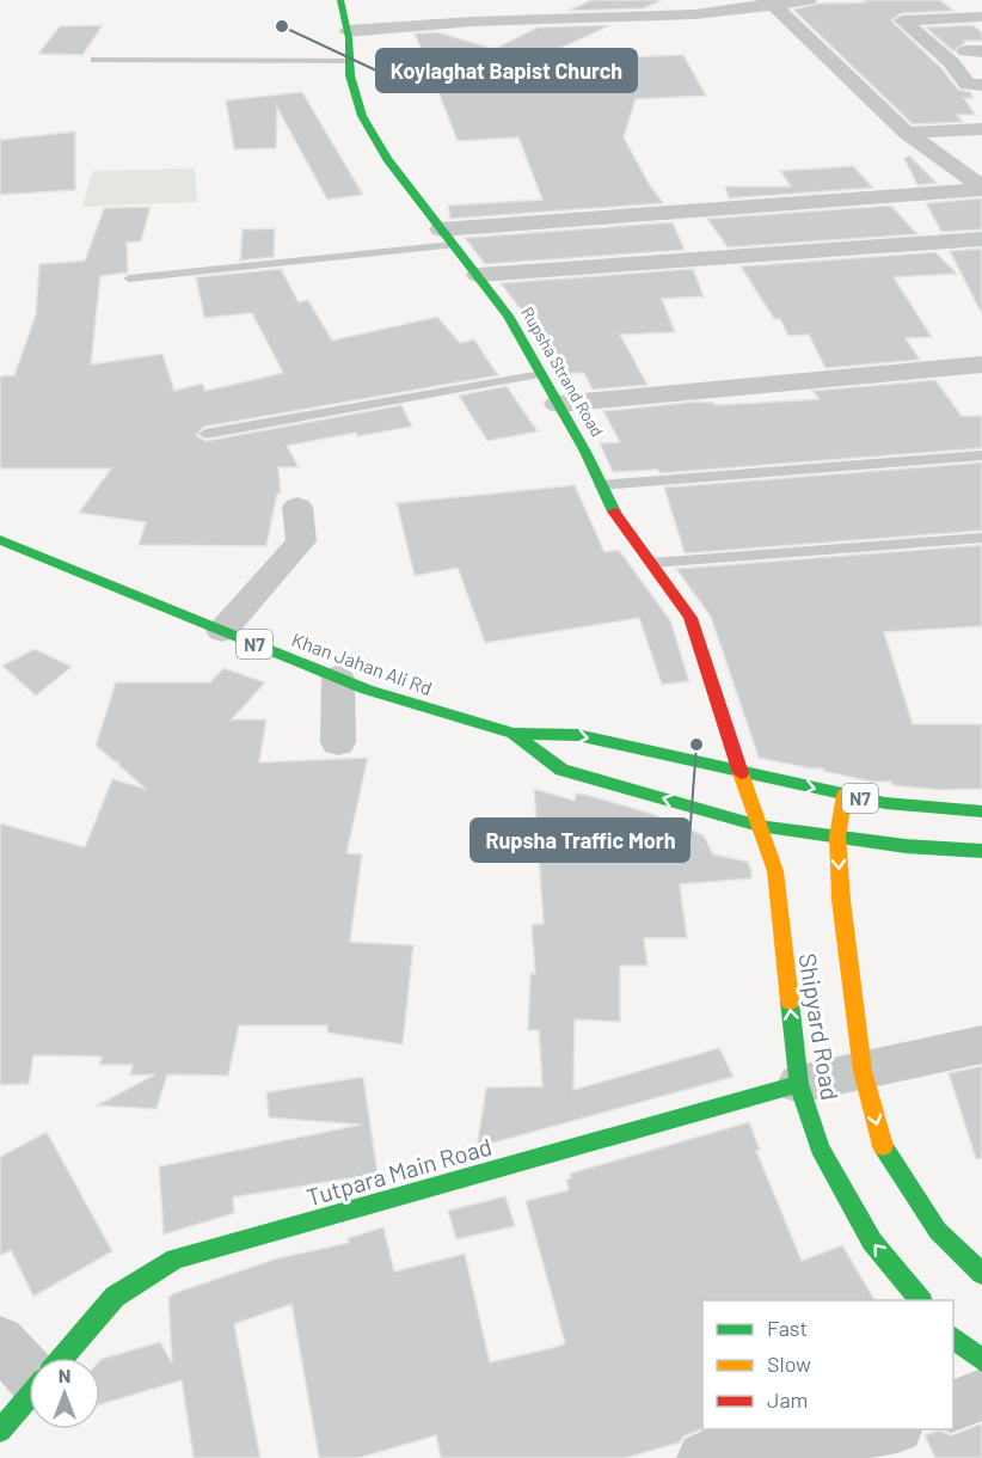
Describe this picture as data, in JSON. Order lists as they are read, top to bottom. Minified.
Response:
{"streets":{"main road":["Rupsha Strand Road","N7","Khan Jahan Ali Rd","Shipyard Road","Tutpara Main Road"]},"crossings":[["Rupsha Strand Road","N7"],["Rupsha Strand Road","Khan Jahan Ali Rd"],["Rupsha Strand Road","Shipyard Road"],["N7","Khan Jahan Ali Rd"],["N7","Shipyard Road"],["Khan Jahan Ali Rd","Shipyard Road"],["Shipyard Road","Tutpara Main Road"]],"places":["Koylaghat Bapist Church","Rupsha Traffic Morh"],"legend":["Fast","Slow","Jam"],"north":"top"}
